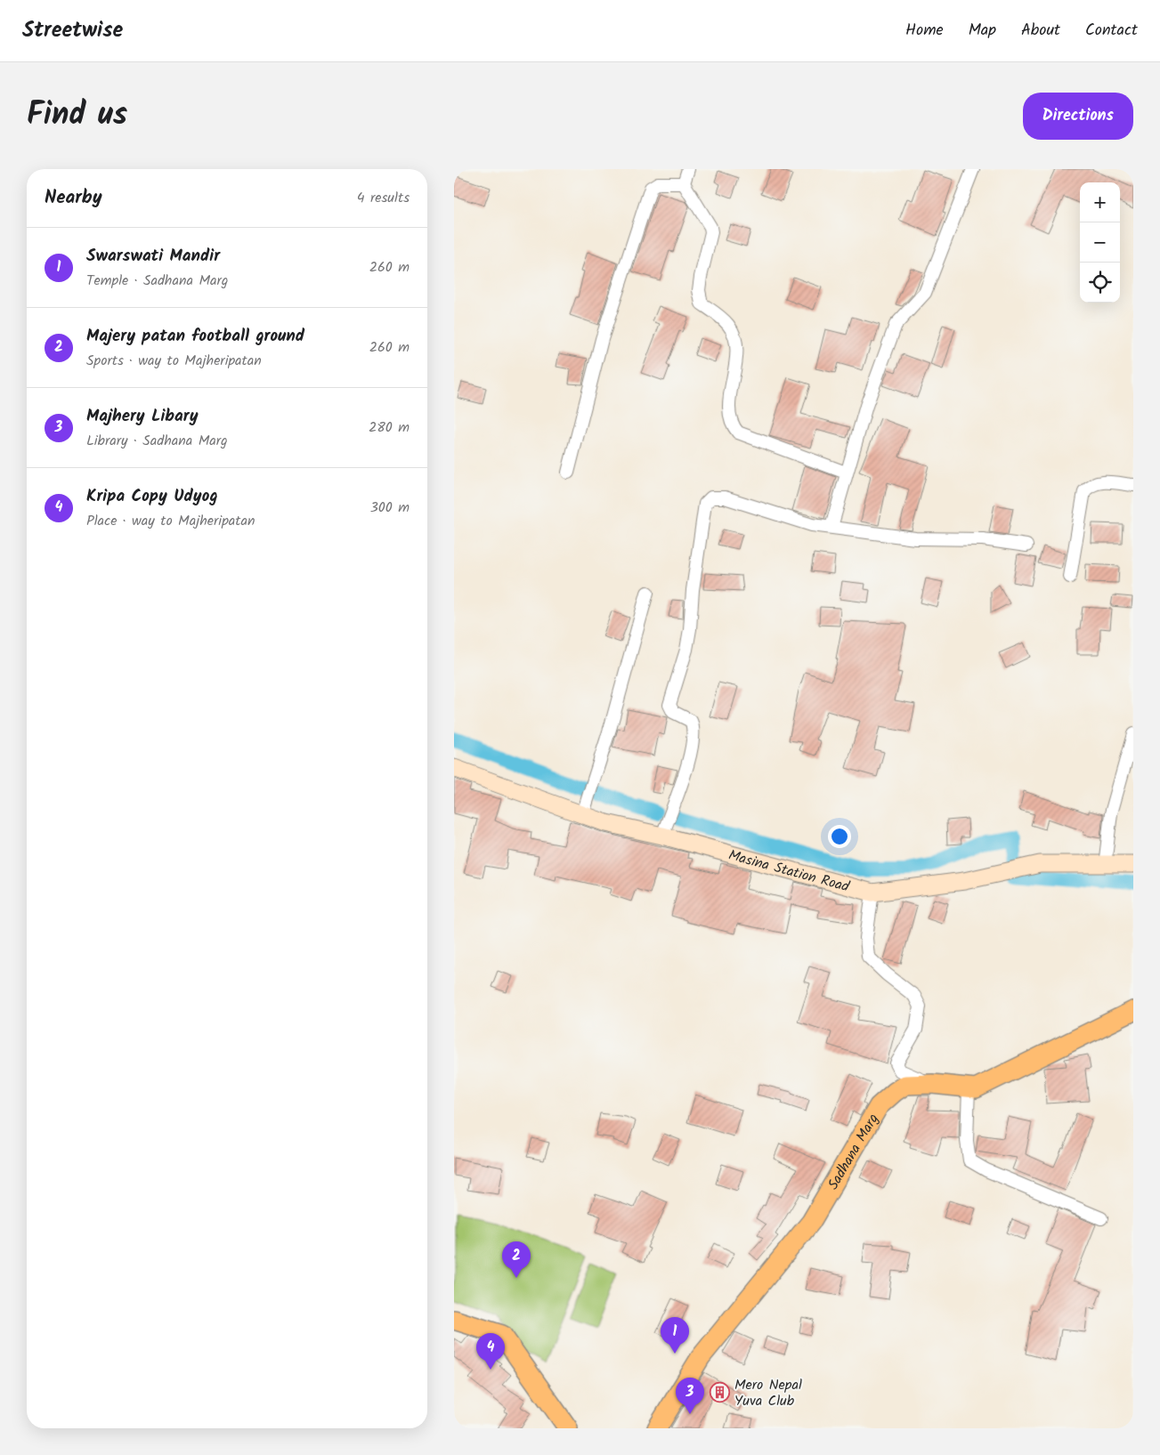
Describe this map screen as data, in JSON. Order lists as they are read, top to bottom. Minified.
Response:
{"streets":{"main road":["Sadhana Marg"],"street":["Masina Station Road"]},"places":{"building":["Mero Nepal Yuva Club"]},"page":{"header":"Streetwise","nav":["Home","Map","About","Contact"],"title":"Find us","buttons":"Directions","heading":["Nearby","4 results"],"map_buttons":["+","−"],"list":[{"mark":"1","name":"Swarswati Mandir","note":"Temple · Sadhana Marg","value":"260 m"},{"mark":"2","name":"Majery patan football ground","note":"Sports · way to Majheripatan","value":"260 m"},{"mark":"3","name":"Majhery Libary","note":"Library · Sadhana Marg","value":"280 m"},{"mark":"4","name":"Kripa Copy Udyog","note":"Place · way to Majheripatan","value":"300 m"}],"pins":["2","1","4","3"]}}
